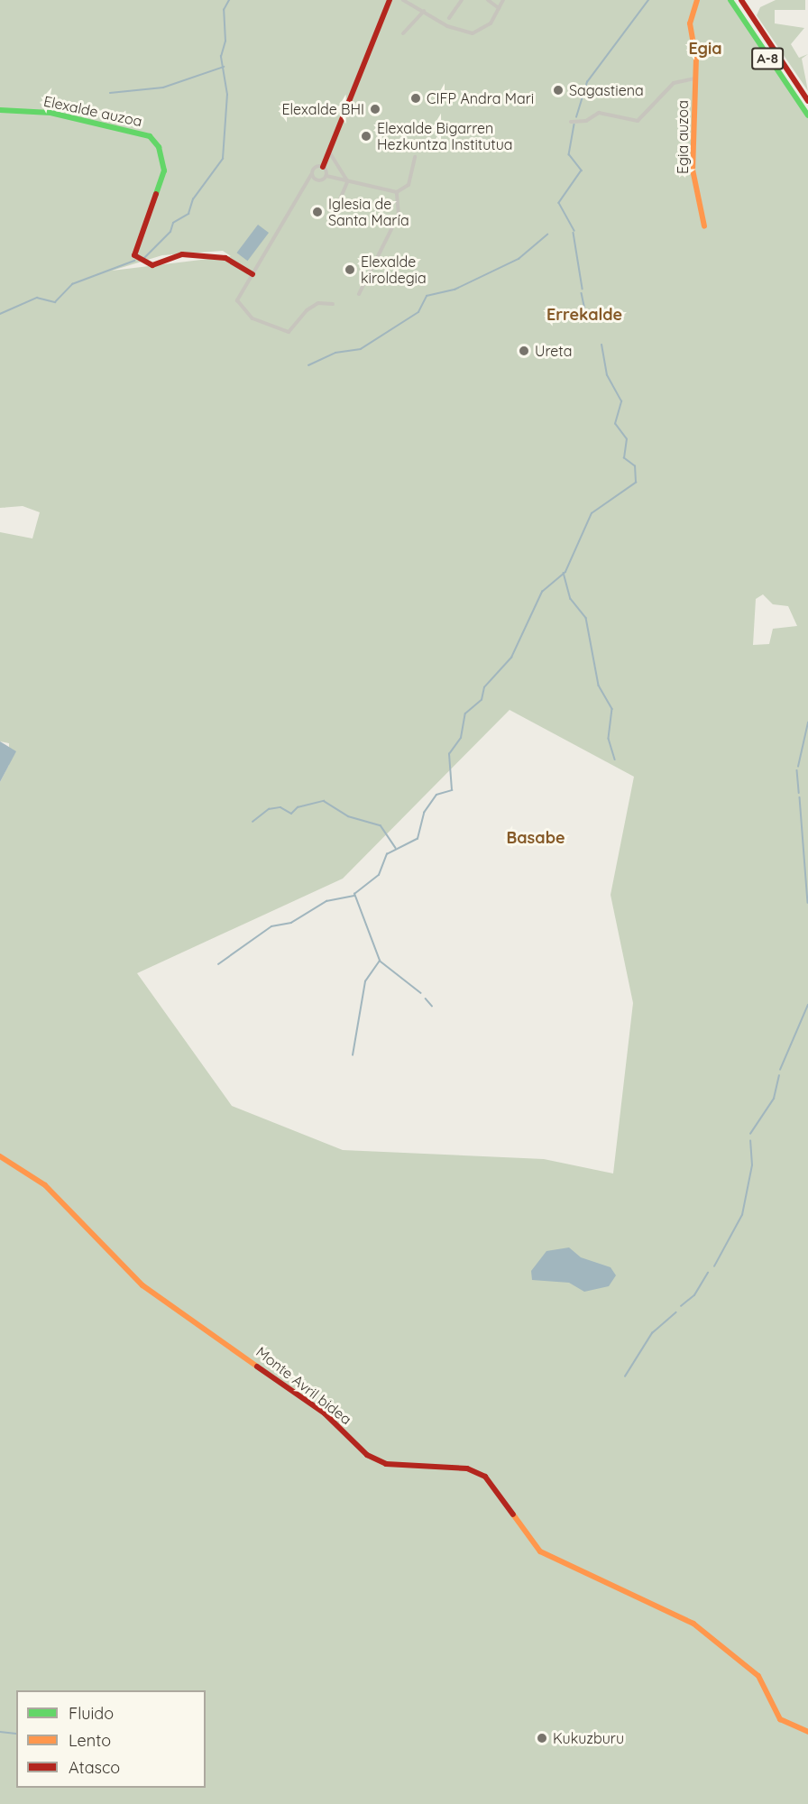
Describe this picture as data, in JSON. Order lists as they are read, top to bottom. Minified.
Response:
{"streets":{"main road":["A-8","Elexalde auzoa","Egia auzoa","Monte Avril bidea"]},"districts":["Egia","Errekalde","Basabe"],"places":["Sagastiena","CIFP Andra Mari","Elexalde BHI","Elexalde Bigarren Hezkuntza Institutua","Iglesia de Santa María","Elexalde kiroldegia","Ureta","Kukuzburu"],"legend":["Fluido","Lento","Atasco"]}
